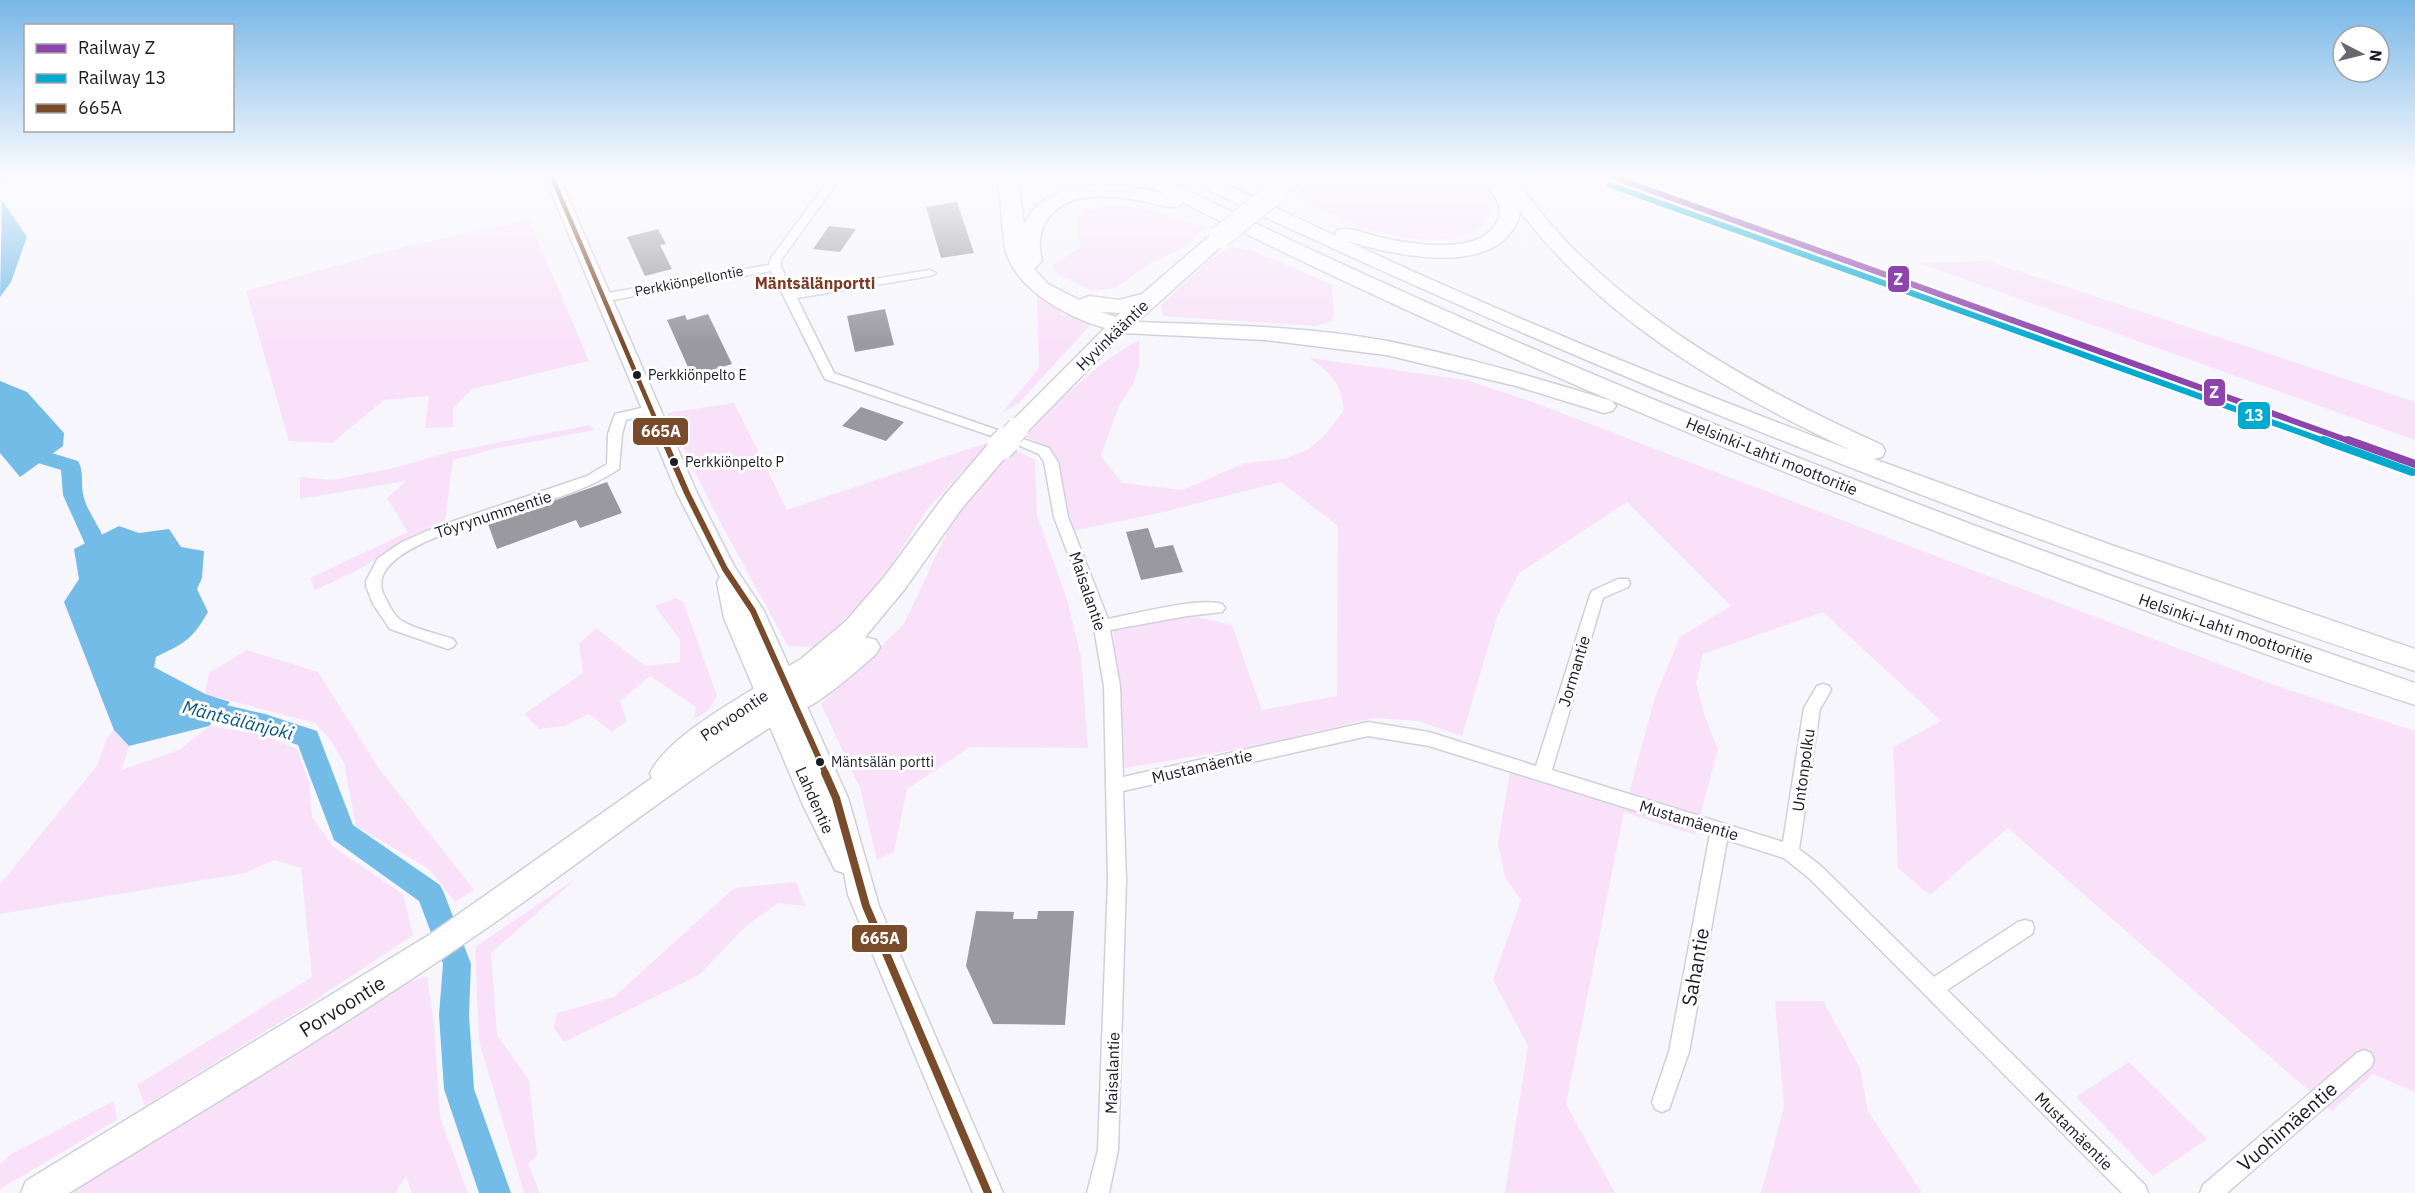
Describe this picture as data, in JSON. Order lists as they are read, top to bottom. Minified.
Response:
{"streets":{"highway":["Hyvinkääntie","Helsinki-Lahti moottoritie"],"main road":["Porvoontie","Lahdentie"],"street":["Perkkiönpellontie","Töyrynummentie","Maisalantie","Jormantie","Mustamäentie","Untonpolku","Sahantie","Vuohimäentie"]},"crossings":[["Perkkiönpellontie","Maisalantie"],["Perkkiönpellontie","Lahdentie"],["Hyvinkääntie","Porvoontie"],["Hyvinkääntie","Lahdentie"],["Töyrynummentie","Lahdentie"],["Maisalantie","Mustamäentie"],["Jormantie","Mustamäentie"],["Porvoontie","Lahdentie"],["Mustamäentie","Untonpolku"],["Mustamäentie","Sahantie"]],"districts":["Mäntsälänportti"],"water":["Mäntsälänjoki"],"places":["Perkkiönpelto E","Perkkiönpelto P","Mäntsälän portti"],"lines":["rail line Z","rail line 13","transit line 665A"],"legend":["Railway Z","Railway 13","665A"],"north":"right"}
